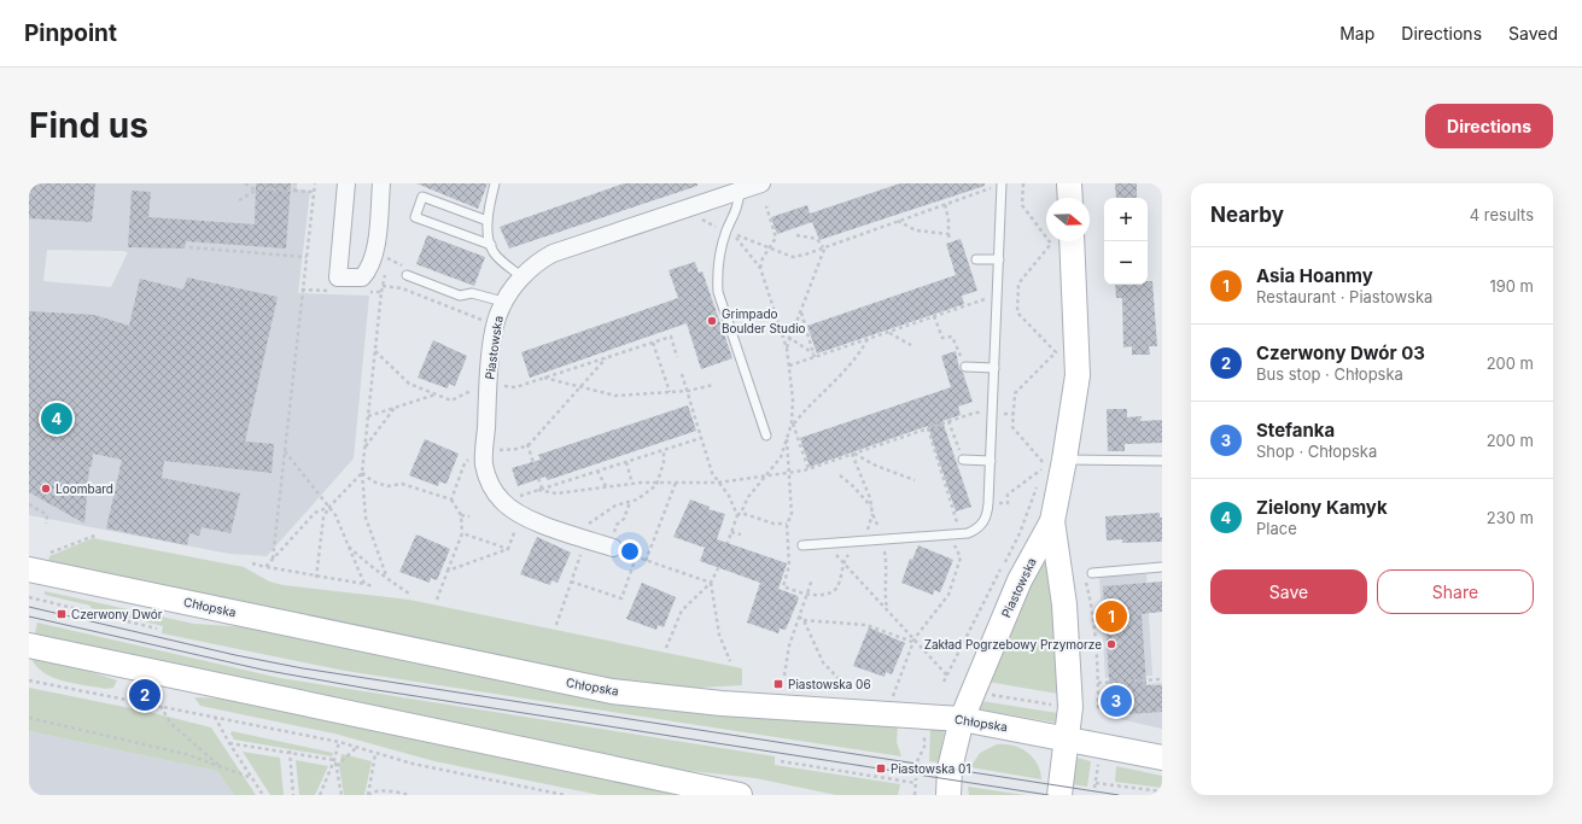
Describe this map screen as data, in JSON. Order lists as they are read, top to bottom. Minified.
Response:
{"streets":{"main road":["Piastowska","Chłopska"]},"crossings":[["Piastowska","Chłopska"]],"places":{"other":["Grimpado Boulder Studio","Loombard","Zakład Pogrzebowy Przymorze"],"transit":["Czerwony Dwór","Piastowska 06","Piastowska 01"]},"north":"right","page":{"header":"Pinpoint","nav":["Map","Directions","Saved"],"buttons":["Directions",["Save","Share"]],"title":"Find us","heading":["Nearby","4 results"],"map_buttons":["+","−"],"list":[{"mark":"1","name":"Asia Hoanmy","note":"Restaurant · Piastowska","value":"190 m"},{"mark":"2","name":"Czerwony Dwór 03","note":"Bus stop · Chłopska","value":"200 m"},{"mark":"3","name":"Stefanka","note":"Shop · Chłopska","value":"200 m"},{"mark":"4","name":"Zielony Kamyk","note":"Place","value":"230 m"}],"pins":["4","1","2","3"]}}
